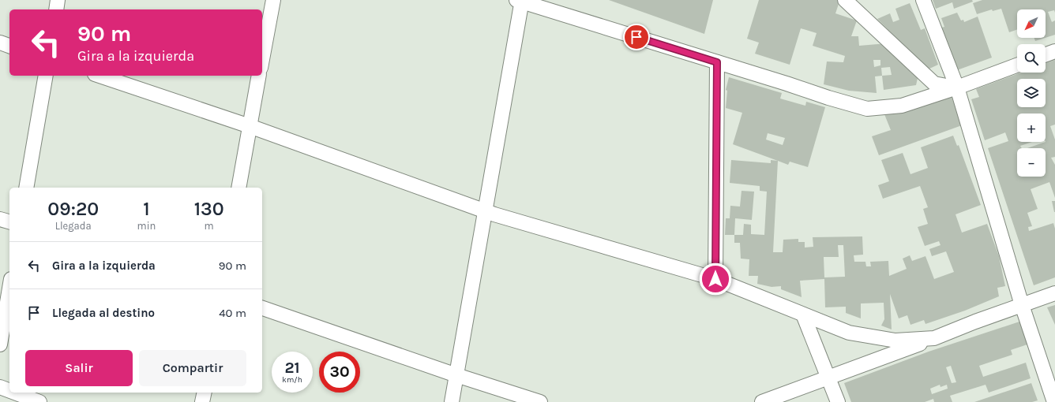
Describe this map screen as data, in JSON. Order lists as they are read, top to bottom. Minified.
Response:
{"north":"bottom left","page":{"map_buttons":["+","−"],"turn":["90 m","Gira a la izquierda"],"eta":["09:20","Llegada","1","min","130","m"],"list":[{"name":"Gira a la izquierda","value":"90 m"},{"name":"Llegada al destino","value":"40 m"}],"buttons":["Salir","Compartir"],"speed":"21 km/h","limit":"30"}}
